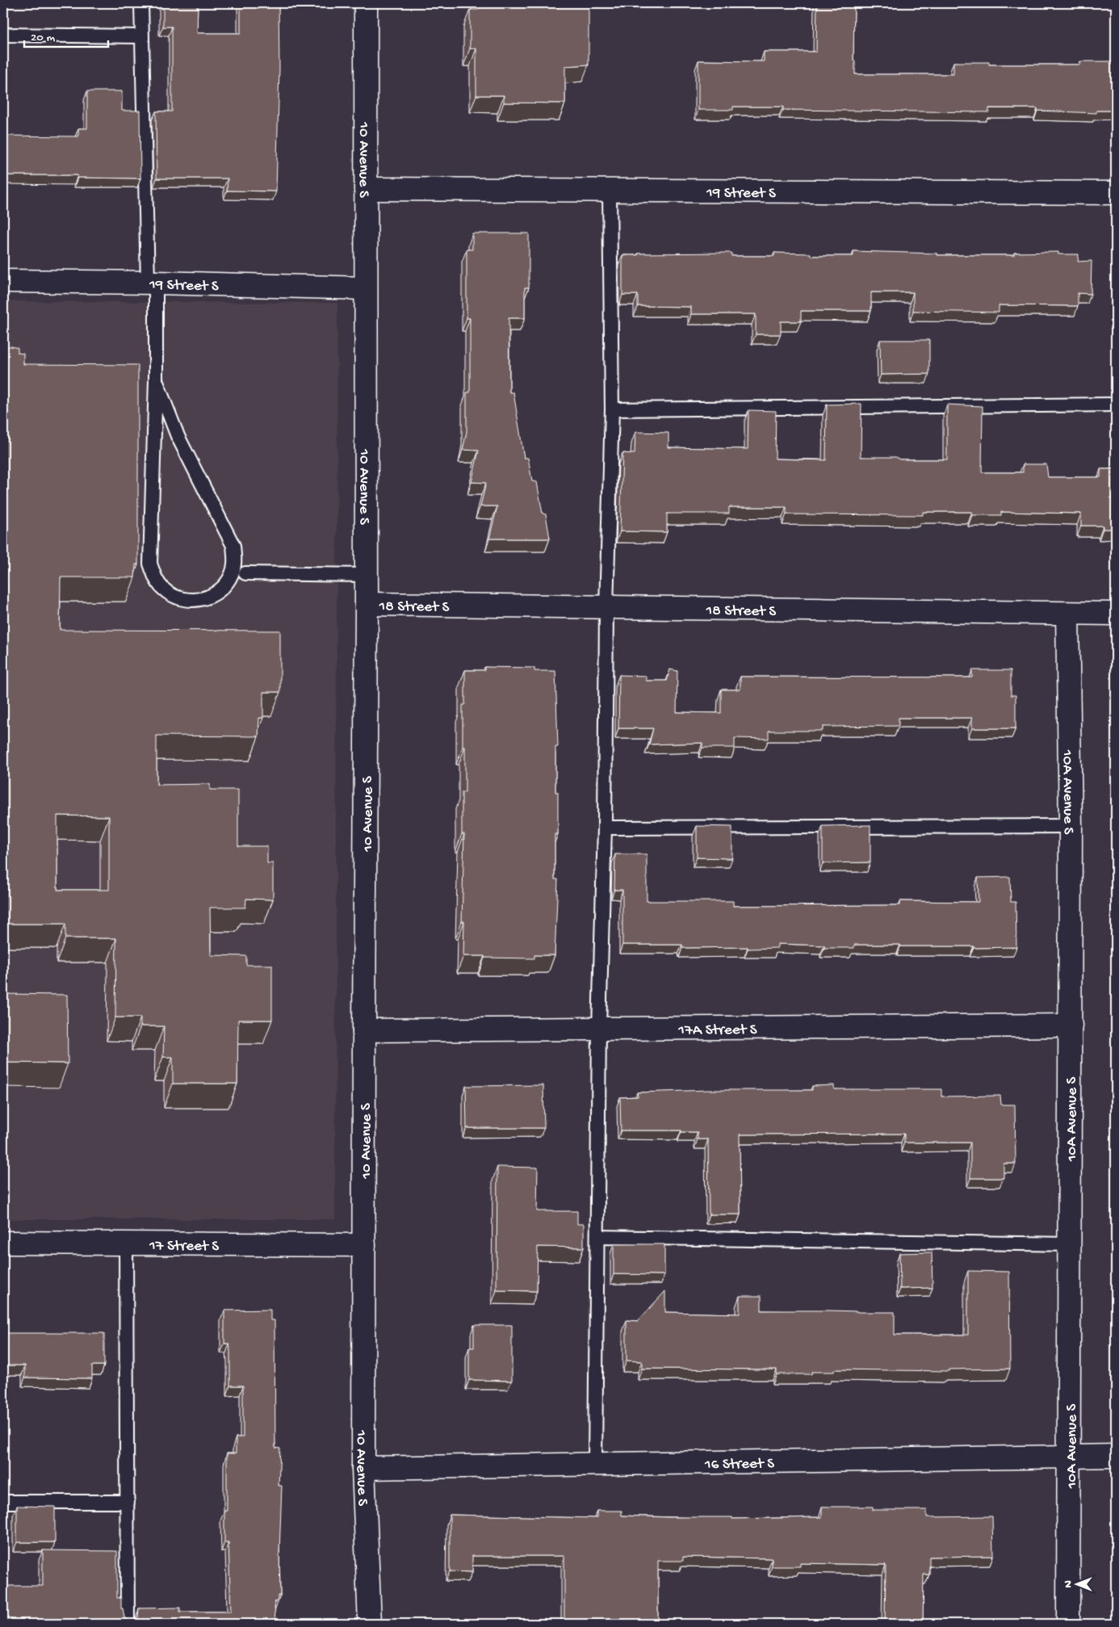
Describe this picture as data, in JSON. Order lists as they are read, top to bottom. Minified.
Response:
{"streets":{"street":["10 Avenue S","19 Street S","18 Street S","10A Avenue S","17A Street S","17 Street S","16 Street S"]},"crossings":[["10 Avenue S","19 Street S"],["10 Avenue S","18 Street S"],["10 Avenue S","17A Street S"],["10 Avenue S","17 Street S"],["10 Avenue S","16 Street S"],["18 Street S","10A Avenue S"],["10A Avenue S","17A Street S"],["10A Avenue S","16 Street S"]],"scale_bar":"20 m","north":"left"}
